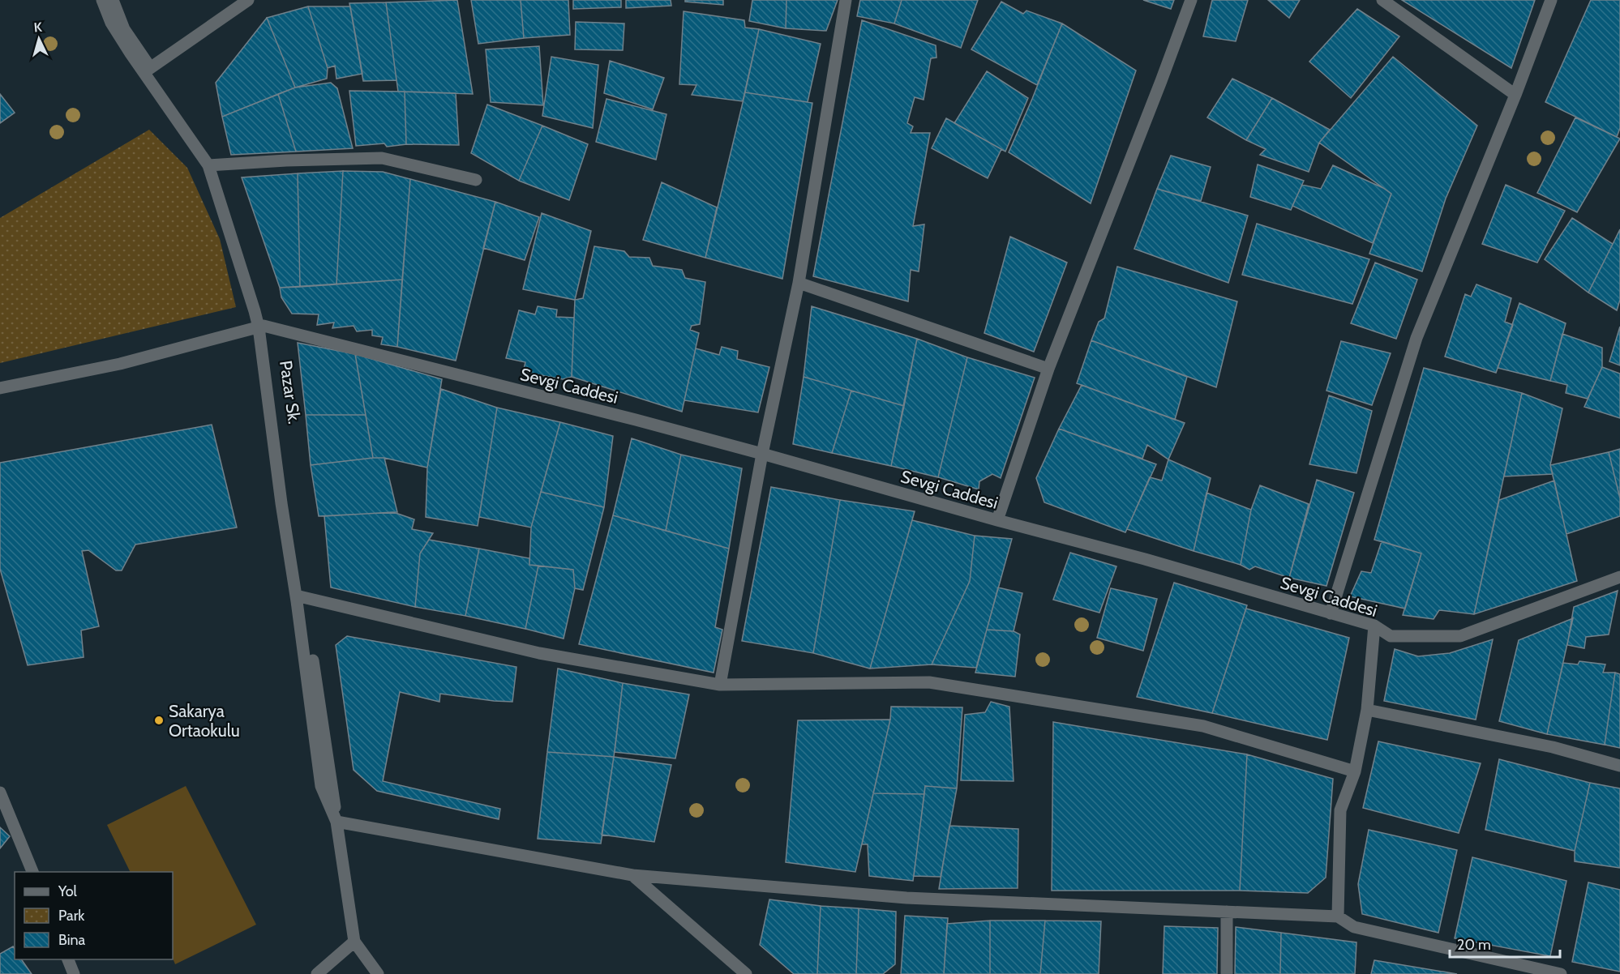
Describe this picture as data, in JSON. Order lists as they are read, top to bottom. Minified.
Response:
{"streets":{"street":["Sevgi Caddesi","Pazar Sk."]},"crossings":[["Sevgi Caddesi","Pazar Sk."]],"places":["Sakarya Ortaokulu"],"legend":["Yol","Park","Bina"],"scale_bar":"20 m","north":"top"}
